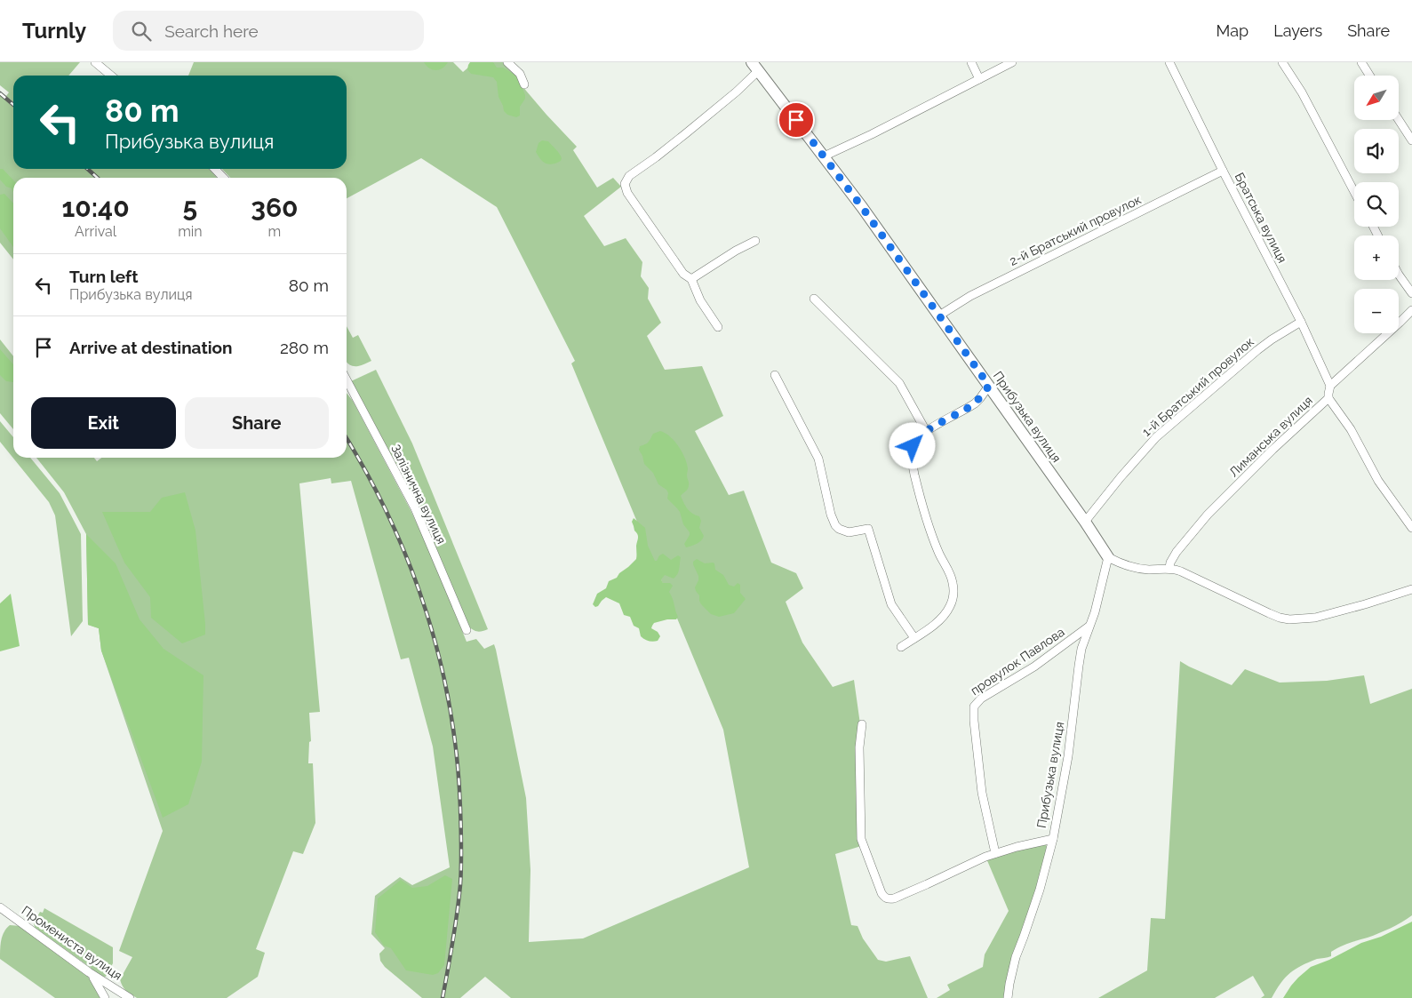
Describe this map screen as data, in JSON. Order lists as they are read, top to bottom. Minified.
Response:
{"streets":{"street":["Братська вулиця","2-й Братський провулок","1-й Братський провулок","Прибузька вулиця","Лиманська вулиця","Залізнична вулиця","провулок Павлова","Промениста вулиця"]},"crossings":[["Братська вулиця","2-й Братський провулок"],["Братська вулиця","1-й Братський провулок"],["Братська вулиця","Лиманська вулиця"],["2-й Братський провулок","Прибузька вулиця"],["1-й Братський провулок","Прибузька вулиця"],["Прибузька вулиця","провулок Павлова"]],"north":"bottom left","page":{"header":"Turnly","search":"Search here","nav":["Map","Layers","Share"],"map_buttons":["+","−"],"turn":["80 m","Прибузька вулиця"],"eta":["10:40","Arrival","5","min","360","m"],"list":[{"name":"Turn left","note":"Прибузька вулиця","value":"80 m"},{"name":"Arrive at destination","value":"280 m"}],"buttons":["Exit","Share"]}}
